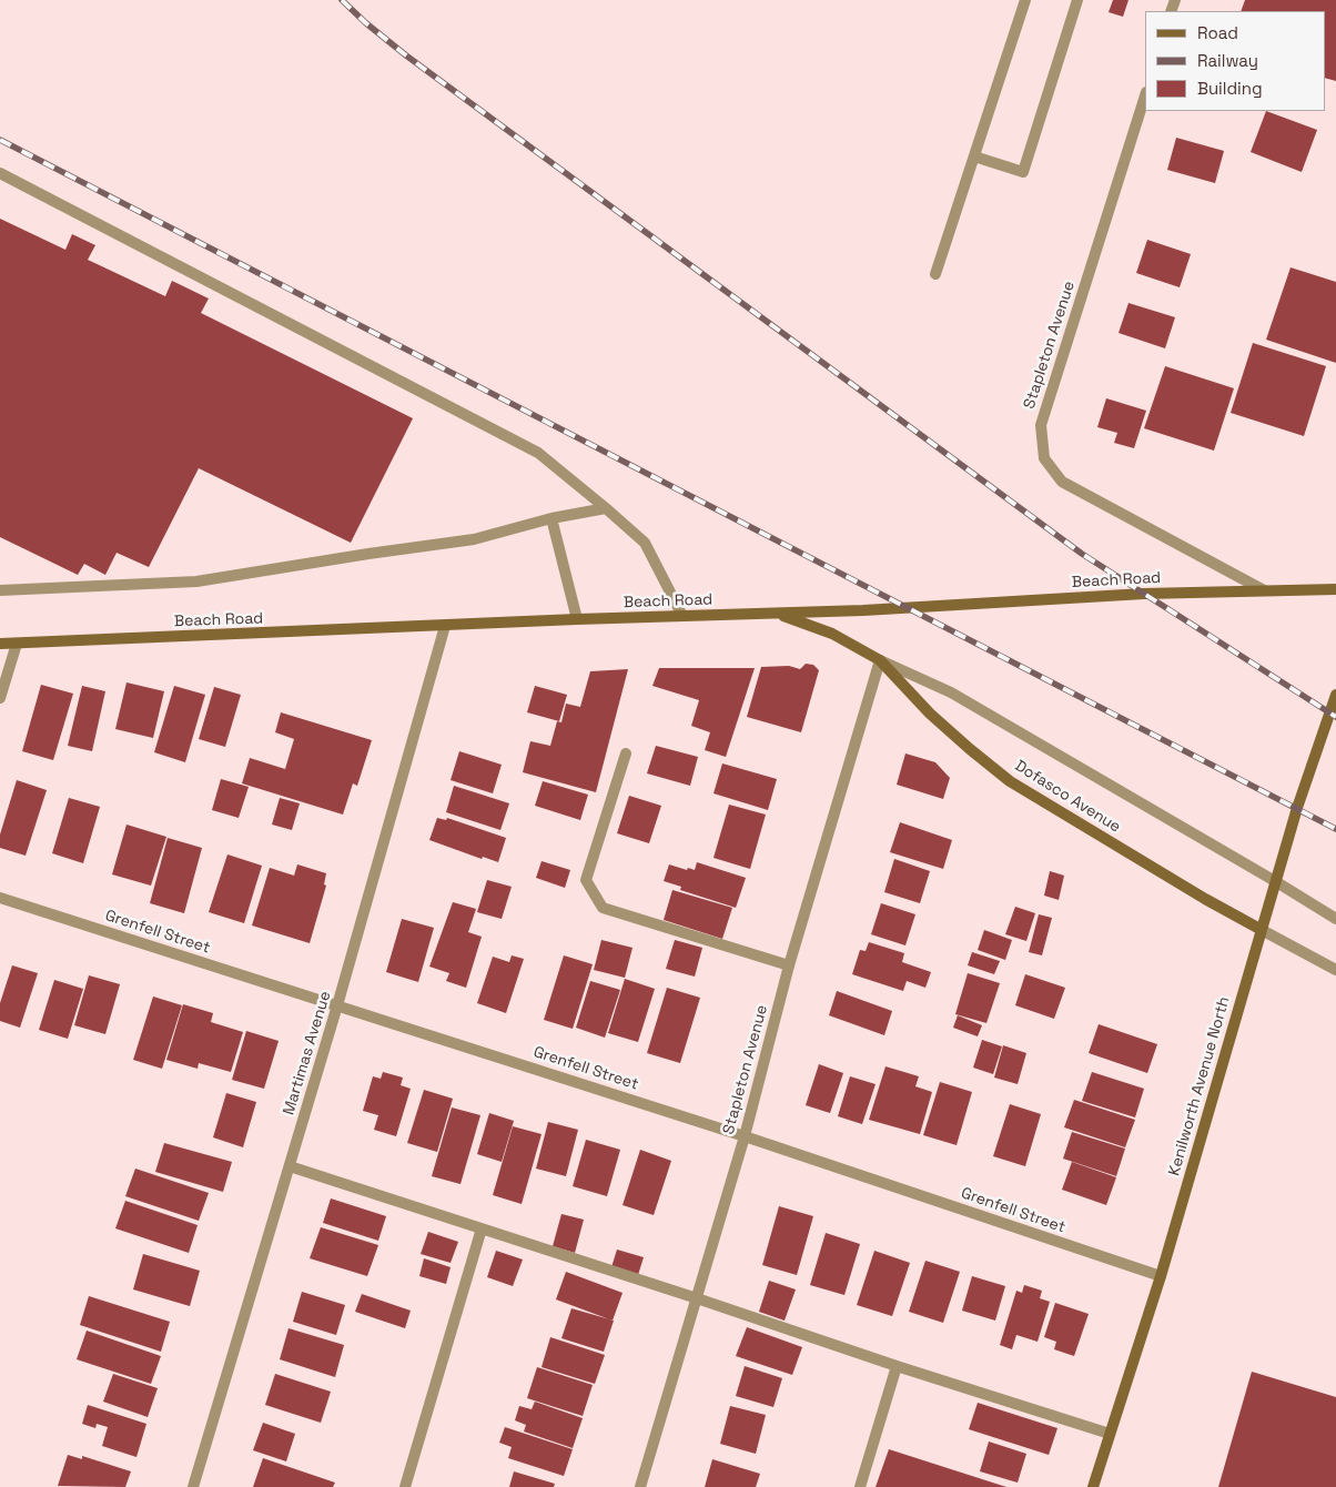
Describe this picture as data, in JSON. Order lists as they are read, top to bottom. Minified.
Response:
{"streets":{"street":["Stapleton Avenue","Beach Road","Dofasco Avenue","Grenfell Street","Martimas Avenue","Kenilworth Avenue North"]},"crossings":[["Stapleton Avenue","Beach Road"],["Stapleton Avenue","Dofasco Avenue"],["Stapleton Avenue","Grenfell Street"],["Beach Road","Dofasco Avenue"],["Beach Road","Martimas Avenue"],["Dofasco Avenue","Kenilworth Avenue North"],["Grenfell Street","Martimas Avenue"],["Grenfell Street","Kenilworth Avenue North"]],"legend":["Road","Railway","Building"]}
